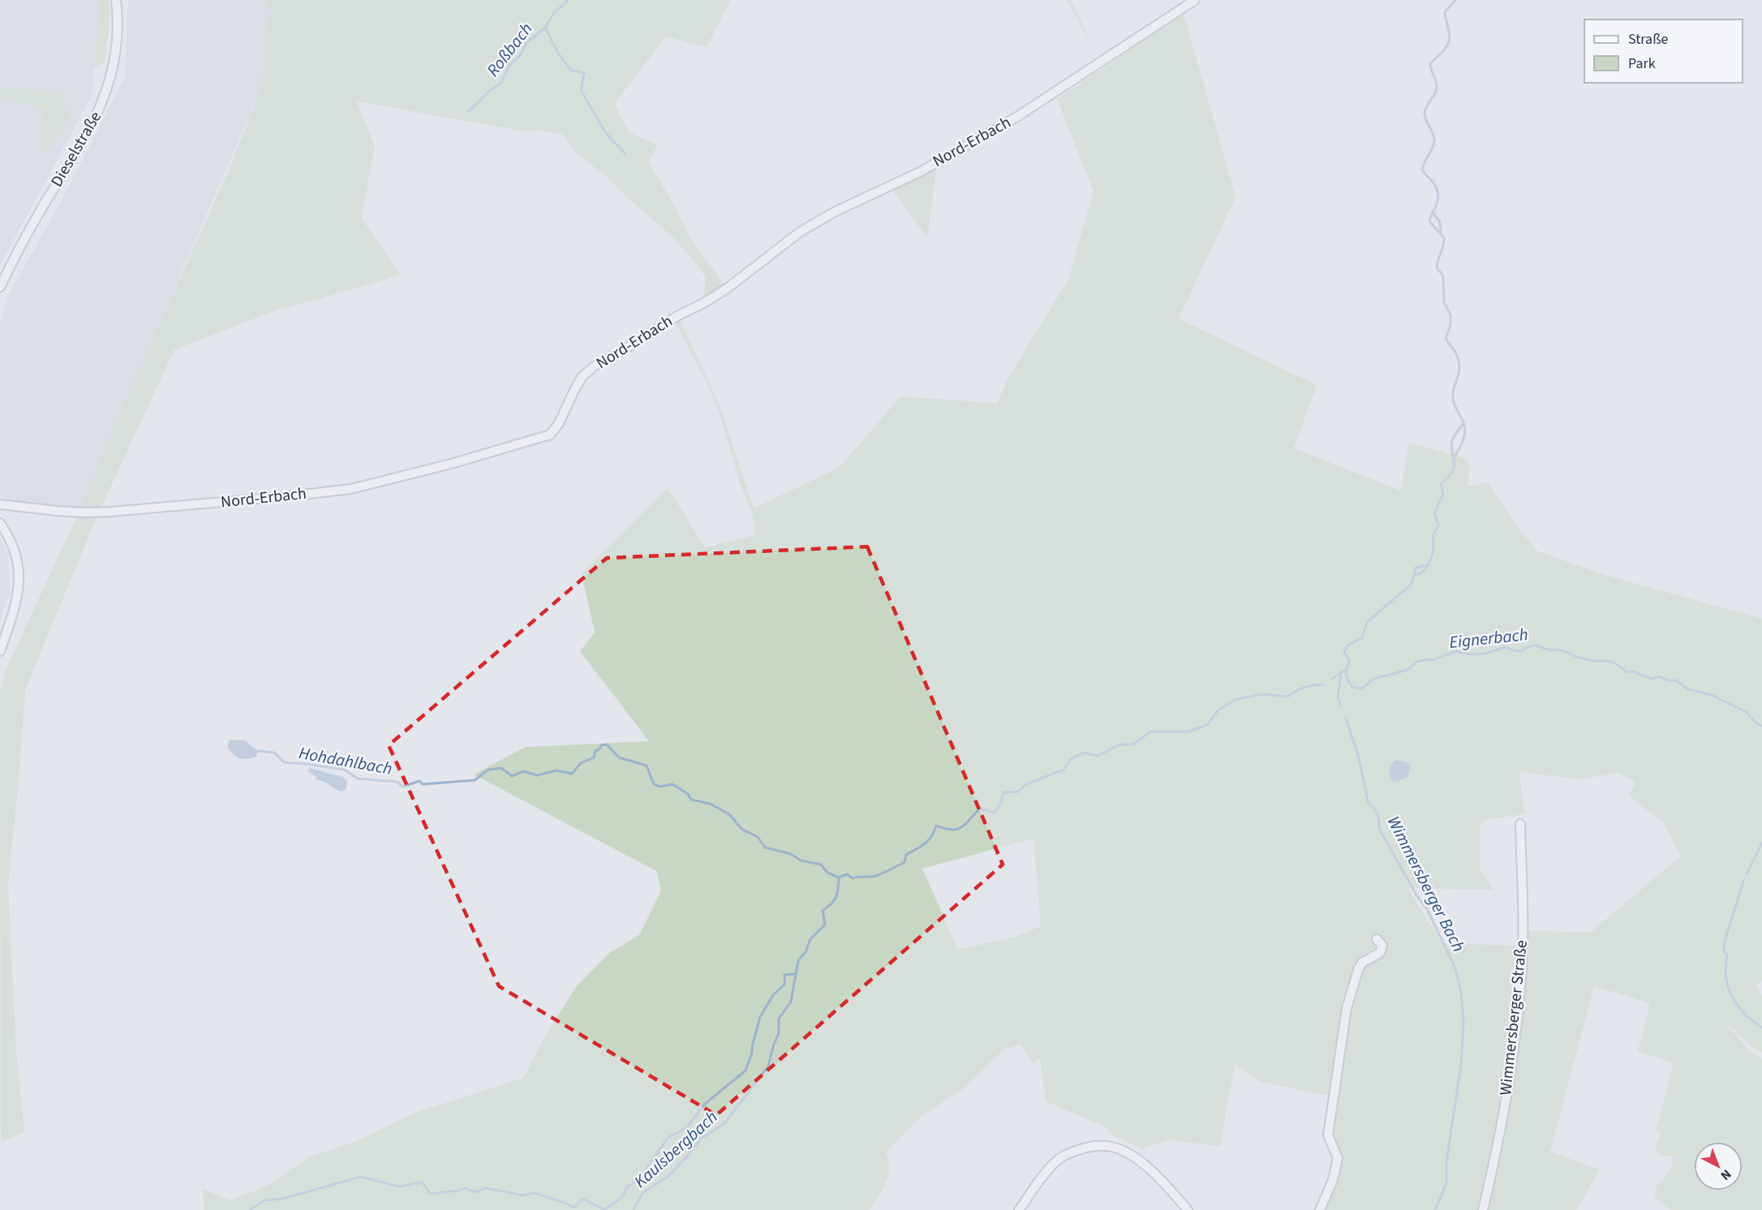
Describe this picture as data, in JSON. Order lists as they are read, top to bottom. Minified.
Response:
{"streets":{"street":["Nord-Erbach","Dieselstraße","Wimmersberger Straße"]},"water":["Roßbach","Eignerbach","Hohdahlbach","Wimmersberger Bach","Kaulsbergbach"],"legend":["Straße","Park"],"north":"bottom right"}
